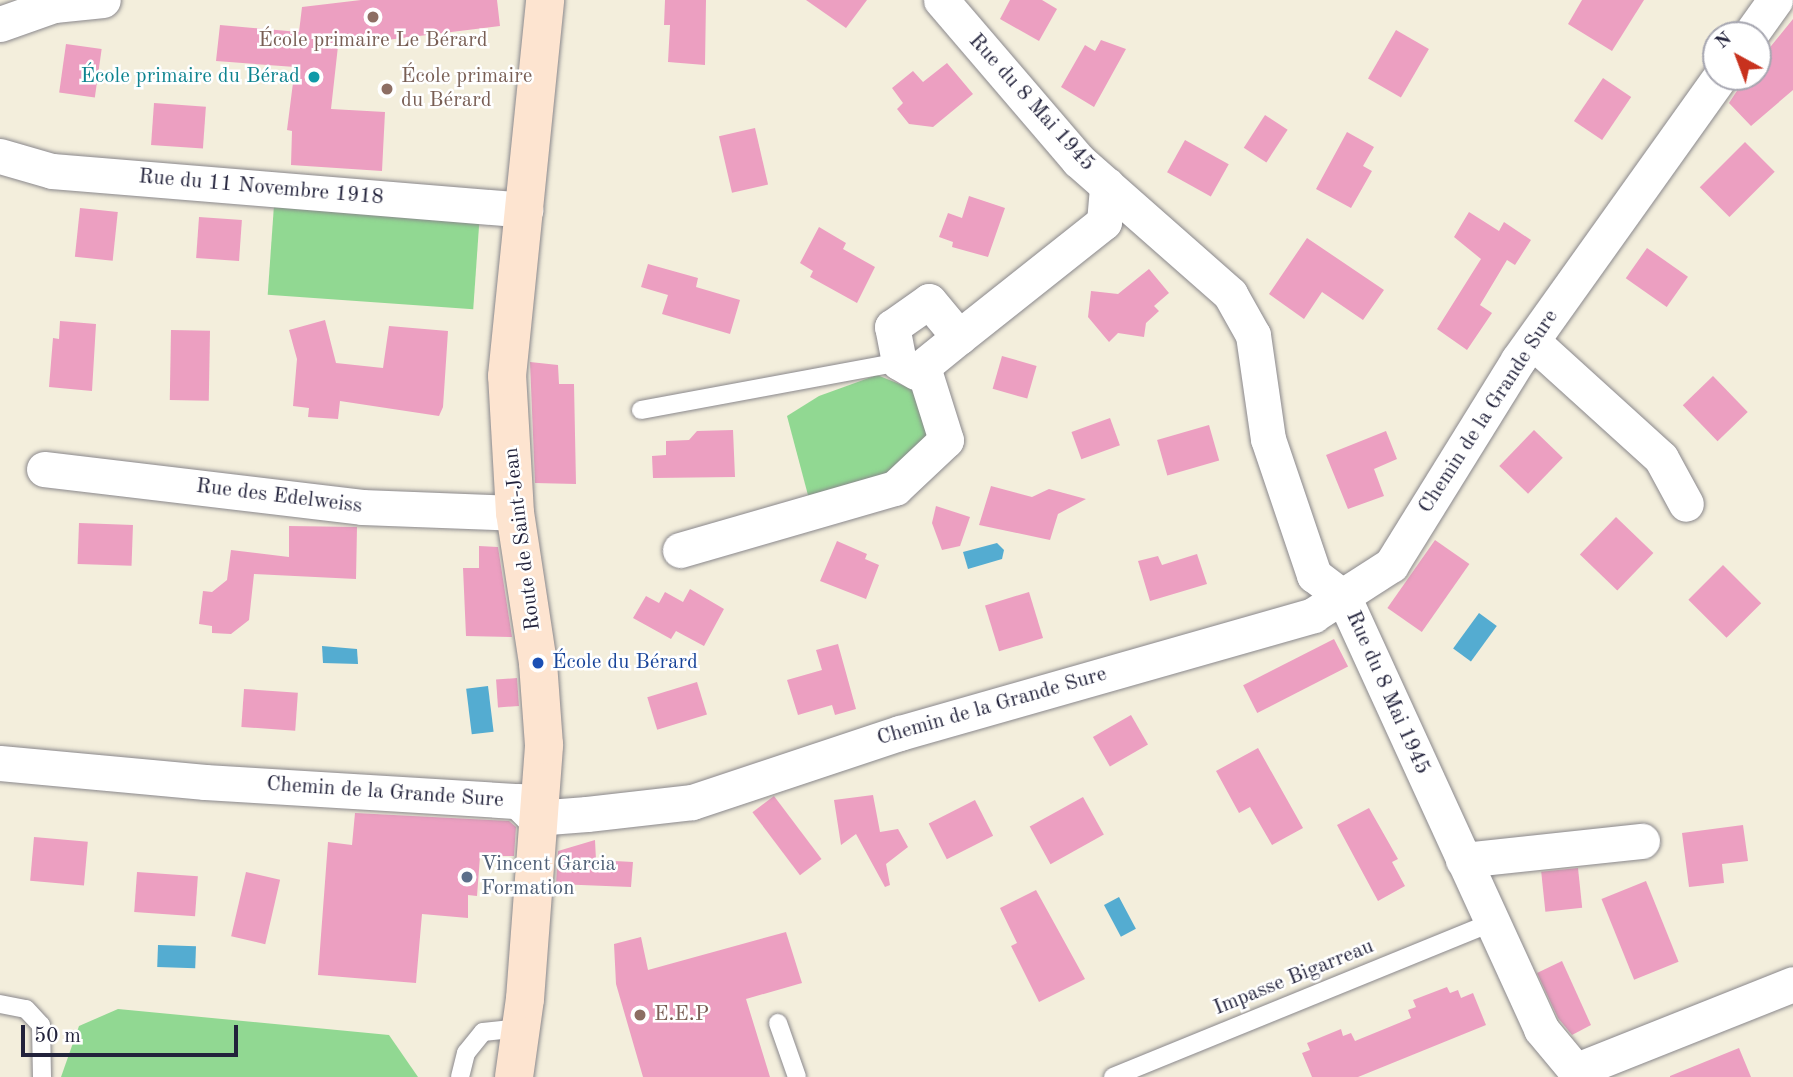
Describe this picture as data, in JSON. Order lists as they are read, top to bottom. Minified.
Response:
{"streets":{"main road":["Route de Saint-Jean"],"street":["Rue du 8 Mai 1945","Rue du 11 Novembre 1918","Chemin de la Grande Sure","Rue des Edelweiss"],"lane":["Impasse Bigarreau"]},"crossings":[["Rue du 8 Mai 1945","Chemin de la Grande Sure"],["Rue du 8 Mai 1945","Impasse Bigarreau"],["Rue du 11 Novembre 1918","Route de Saint-Jean"],["Chemin de la Grande Sure","Route de Saint-Jean"],["Rue des Edelweiss","Route de Saint-Jean"]],"places":["École primaire Le Bérard","École primaire du Bérad","École primaire du Bérard","École du Bérard","Vincent Garcia Formation","E.E.P"],"scale_bar":"50 m","north":"top left"}
